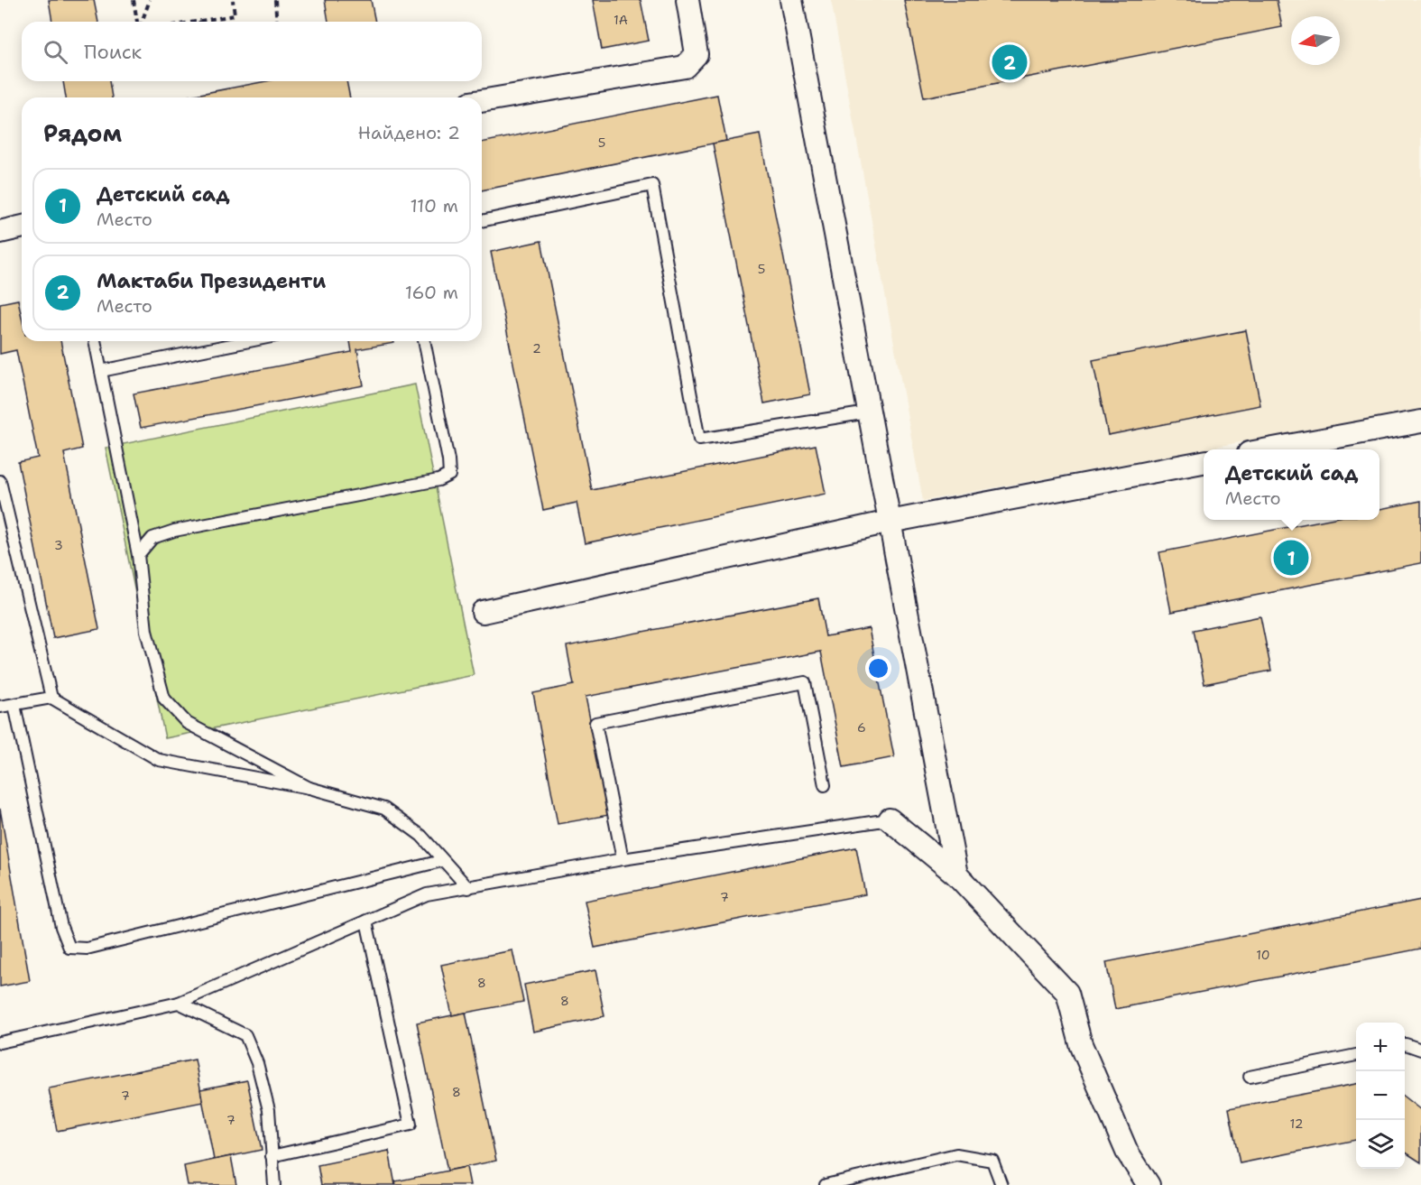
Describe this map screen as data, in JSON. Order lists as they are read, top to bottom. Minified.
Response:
{"house_numbers":["1А","5","5","2","3","6","7","10","8","8","8","7","7","12"],"north":"left","page":{"search":"Поиск","pins":["2","1"],"heading":["Рядом","Найдено: 2"],"list":[{"mark":"1","name":"Детский сад","note":"Место","value":"110 m"},{"mark":"2","name":"Мактаби Президенти","note":"Место","value":"160 m"}],"popup":["Детский сад","Место"],"map_buttons":["+","−"]}}
